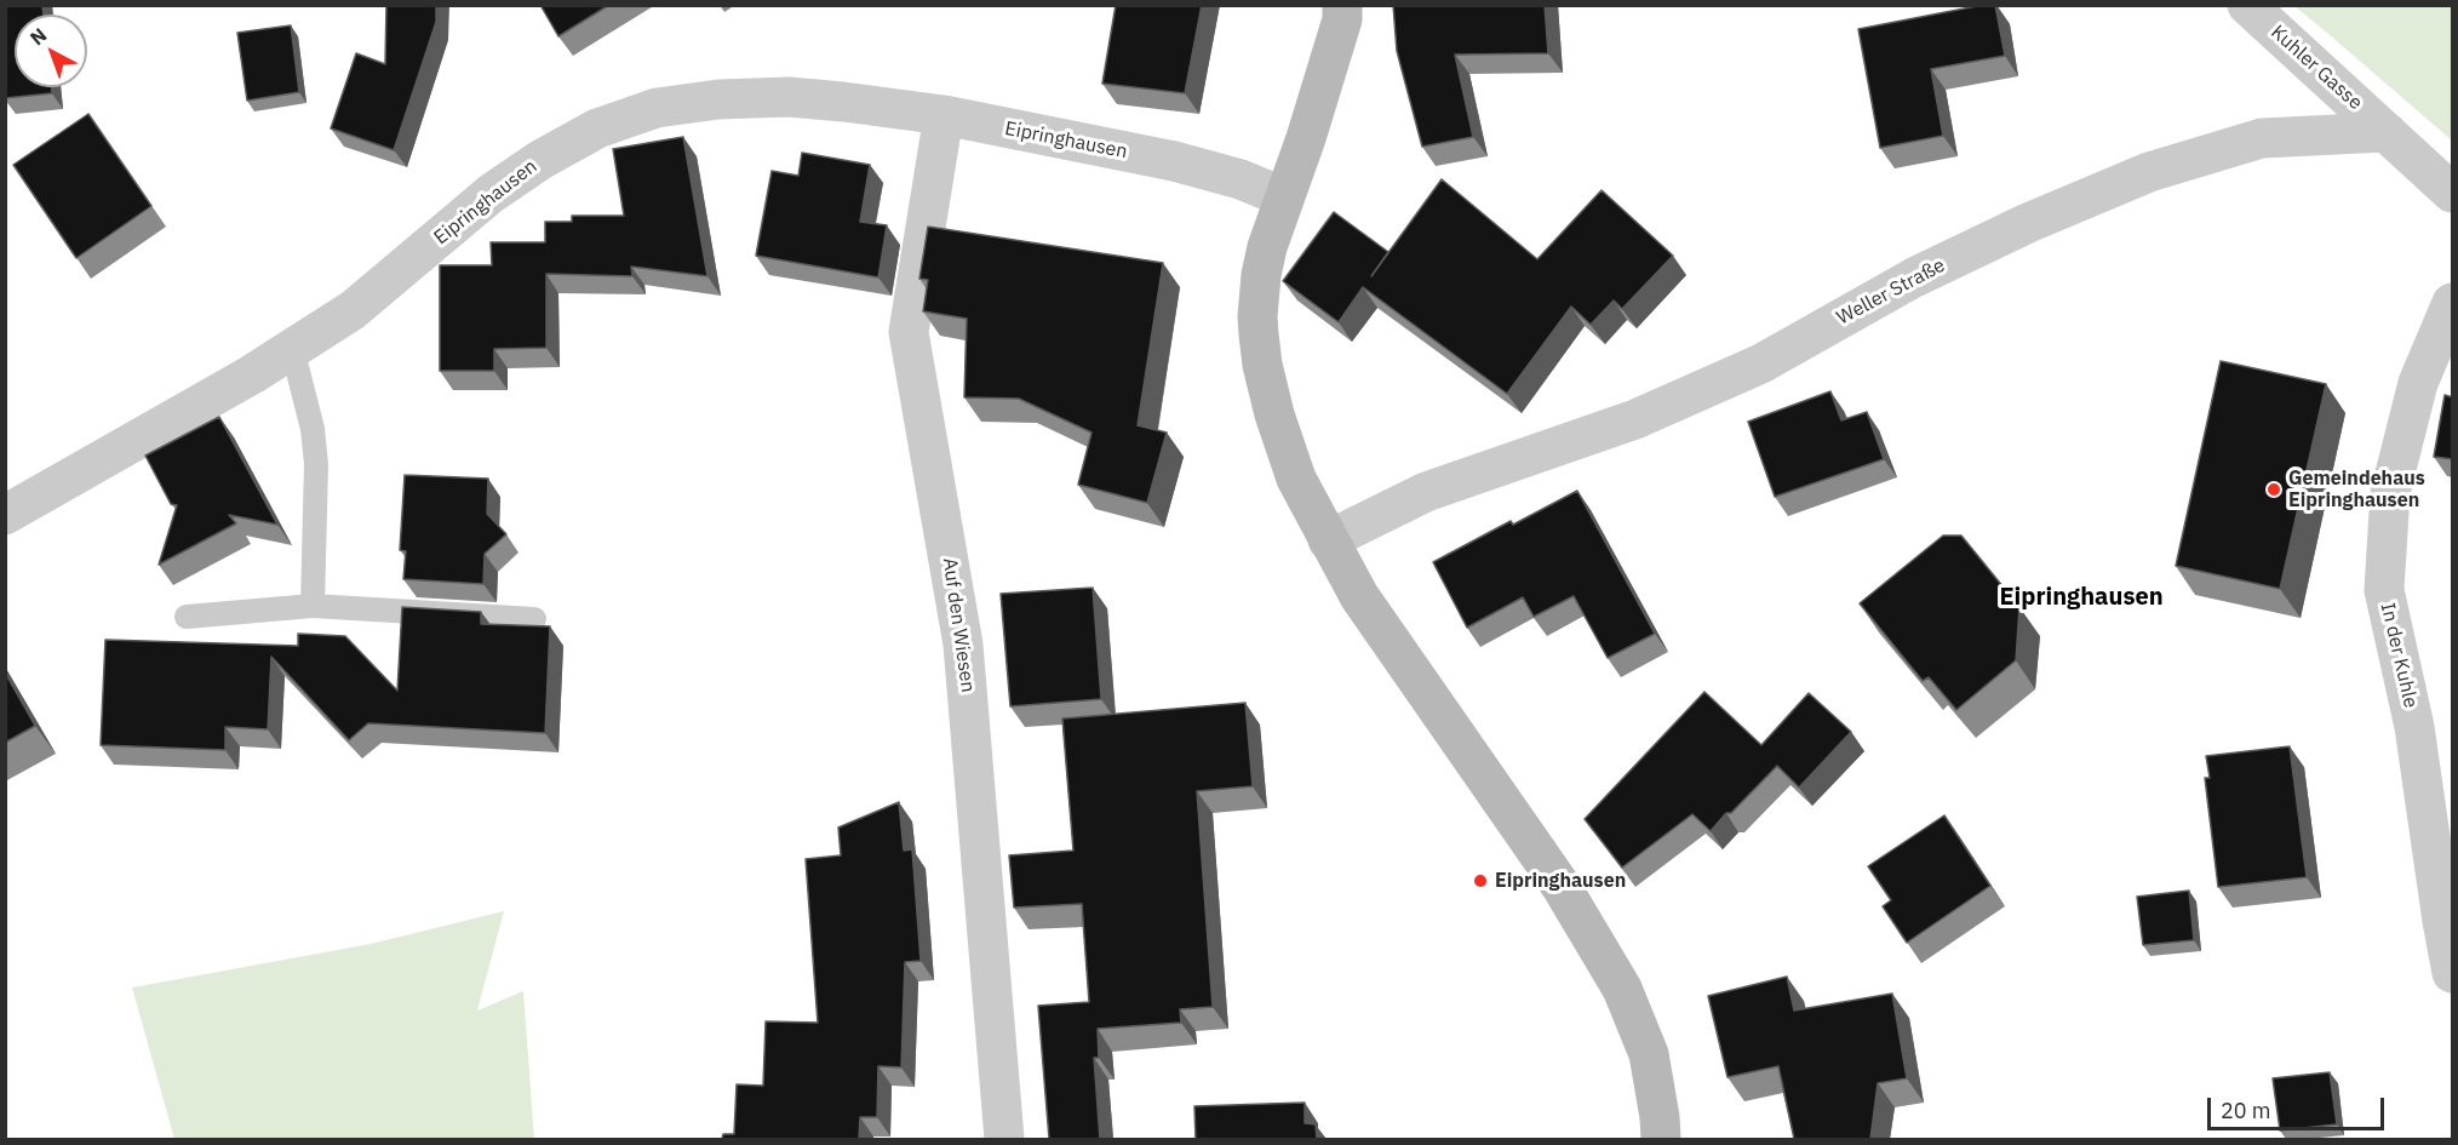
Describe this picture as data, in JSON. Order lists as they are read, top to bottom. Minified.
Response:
{"streets":{"street":["Kuhler Gasse","Eipringhausen","Weller Straße","Auf den Wiesen","In der Kuhle"]},"crossings":[["Kuhler Gasse","Weller Straße"],["Eipringhausen","Auf den Wiesen"]],"districts":["Eipringhausen"],"places":["Gemeindehaus Eipringhausen","Eipringhausen"],"scale_bar":"20 m","north":"top left"}
